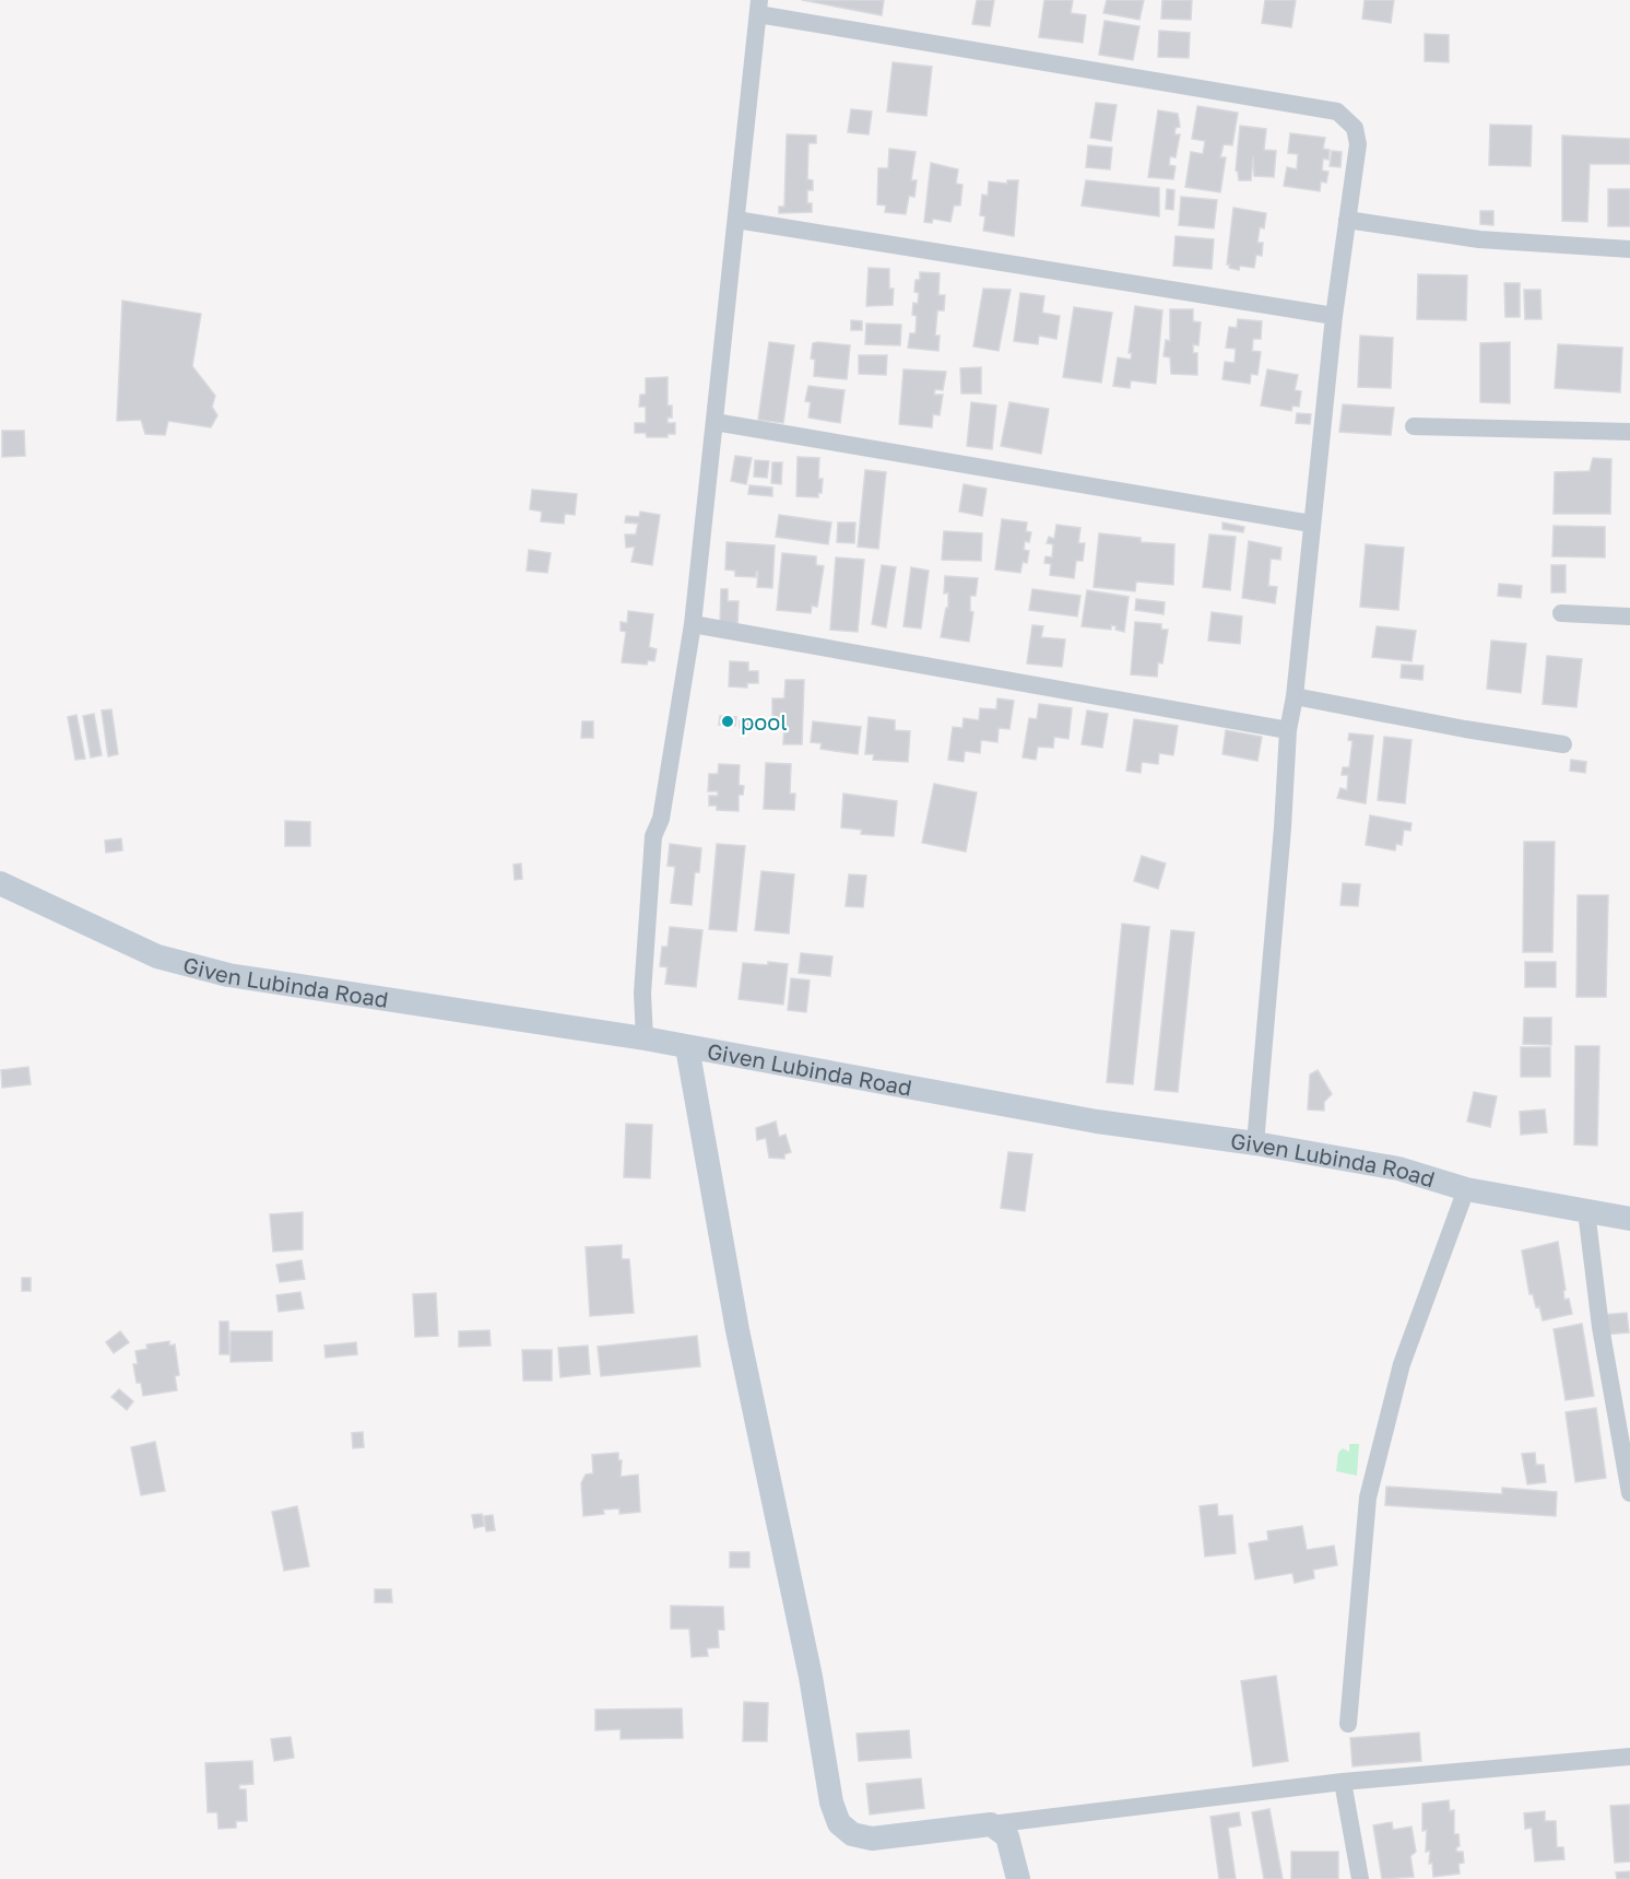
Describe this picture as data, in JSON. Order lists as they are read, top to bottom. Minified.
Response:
{"streets":{"street":["Given Lubinda Road"]},"places":["pool"]}
